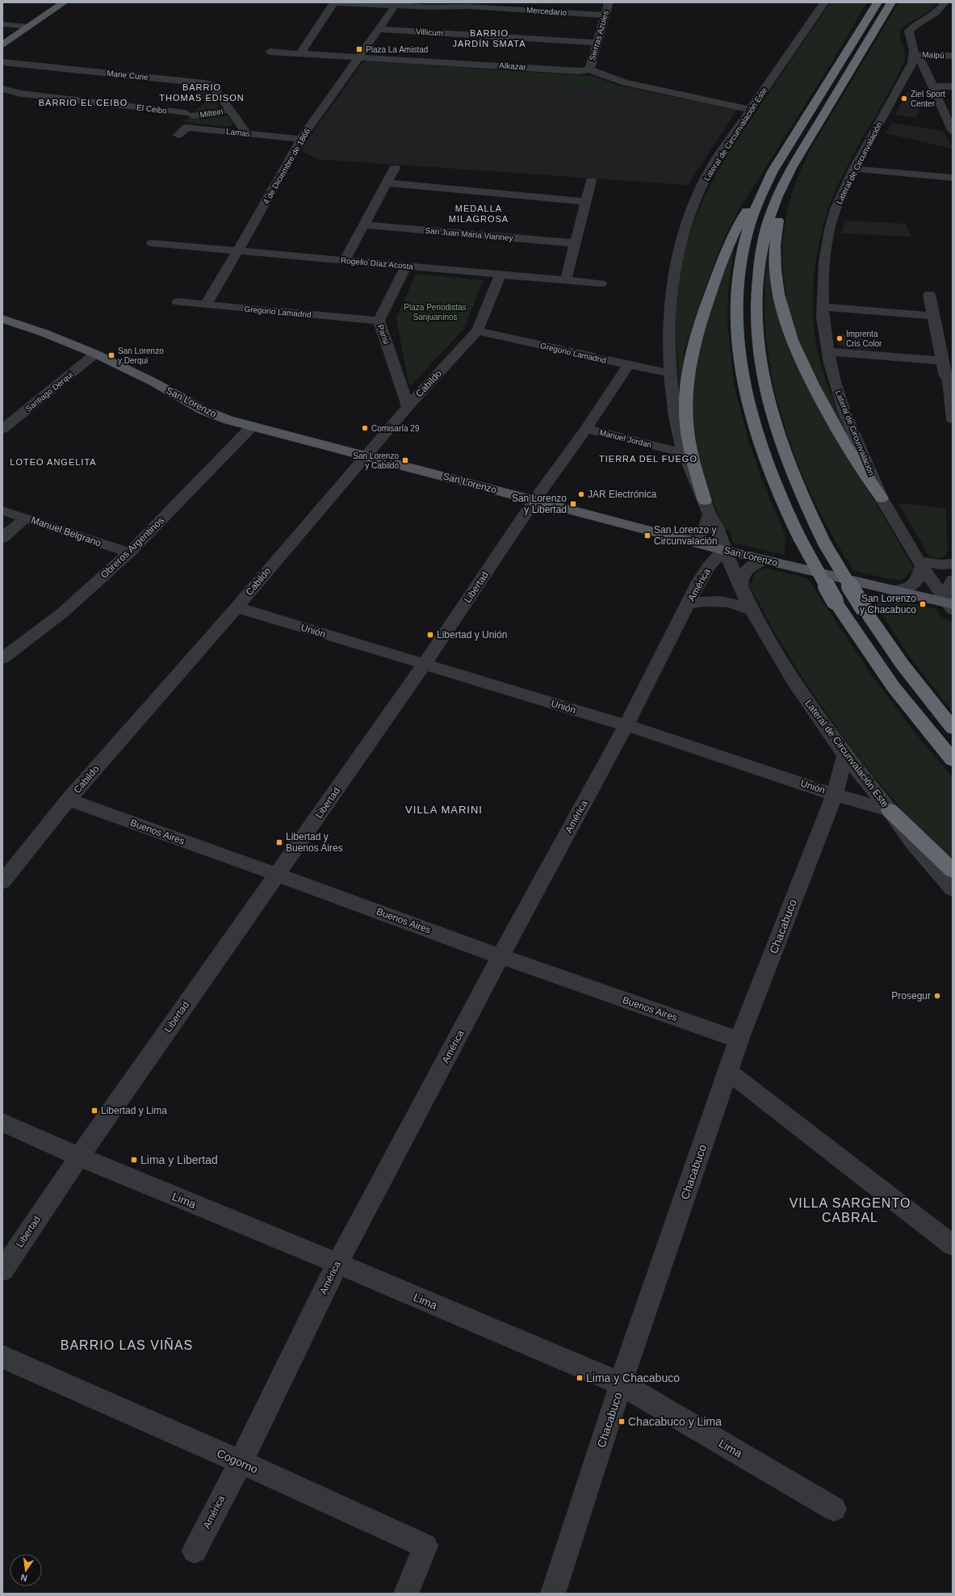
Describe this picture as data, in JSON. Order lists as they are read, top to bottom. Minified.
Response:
{"streets":{"main road":["San Lorenzo"],"street":["Mercedario","Villicum","Sierras Azules","Maipú","Alkazar","Marie Curie","El Ceibo","Miltein","Lamas","Lateral de Circunvalación Este","Lateral de Circunvalación","4 de Diciembre de 1866","San Juan María Vianney","Rogelio Díaz Acosta","Gregorio Lamadrid","Parisi","Cabildo","Santiago Derqui","Manuel Jordan","Manuel Belgrano","Obreros Argentinos","América","Libertad","Unión","Buenos Aires","Chacabuco","Lima","Cogorno"]},"crossings":[["Mercedario","Sierras Azules"],["Mercedario","4 de Diciembre de 1866"],["Villicum","Sierras Azules"],["Villicum","4 de Diciembre de 1866"],["Sierras Azules","Alkazar"],["Maipú","Lateral de Circunvalación"],["Alkazar","Lateral de Circunvalación Este"],["Alkazar","4 de Diciembre de 1866"],["Marie Curie","Miltein"],["Marie Curie","Lamas"],["El Ceibo","Miltein"],["Lamas","4 de Diciembre de 1866"],["Lateral de Circunvalación Este","Gregorio Lamadrid"],["Lateral de Circunvalación Este","San Lorenzo"],["Lateral de Circunvalación Este","Manuel Jordan"],["Lateral de Circunvalación Este","América"],["Lateral de Circunvalación Este","Unión"],["Lateral de Circunvalación Este","Chacabuco"],["Lateral de Circunvalación","San Lorenzo"],["4 de Diciembre de 1866","Rogelio Díaz Acosta"],["4 de Diciembre de 1866","Gregorio Lamadrid"],["Rogelio Díaz Acosta","Parisi"],["Rogelio Díaz Acosta","Cabildo"],["Gregorio Lamadrid","Parisi"],["Gregorio Lamadrid","Cabildo"],["Gregorio Lamadrid","Libertad"],["Parisi","Cabildo"],["Cabildo","San Lorenzo"],["Cabildo","Unión"],["Cabildo","Buenos Aires"],["Santiago Derqui","San Lorenzo"],["San Lorenzo","Obreros Argentinos"],["San Lorenzo","América"],["San Lorenzo","Libertad"],["Manuel Jordan","Libertad"],["Manuel Belgrano","Obreros Argentinos"],["América","Unión"],["América","Buenos Aires"],["América","Lima"],["América","Cogorno"],["Libertad","Unión"],["Libertad","Buenos Aires"],["Libertad","Lima"],["Unión","Chacabuco"],["Buenos Aires","Chacabuco"],["Chacabuco","Lima"]],"districts":["BARRIO JARDÍN SMATA","BARRIO THOMAS EDISON","BARRIO EL CEIBO","MEDALLA MILAGROSA","TIERRA DEL FUEGO","LOTEO ANGELITA","VILLA MARINI","VILLA SARGENTO CABRAL","BARRIO LAS VIÑAS"],"parks":["Plaza Periodistas Sanjuaninos"],"places":{"transit":["Plaza La Amistad","San Lorenzo y Derqui","San Lorenzo y Cabildo","San Lorenzo y Libertad","San Lorenzo y Circunvalación","San Lorenzo y Chacabuco","Libertad y Unión","Libertad y Buenos Aires","Libertad y Lima","Lima y Libertad","Lima y Chacabuco","Chacabuco y Lima"],"other":["Ziel Sport Center","Imprenta Cris Color","Comisaría 29","JAR Electrónica","Prosegur"]},"north":"bottom"}
